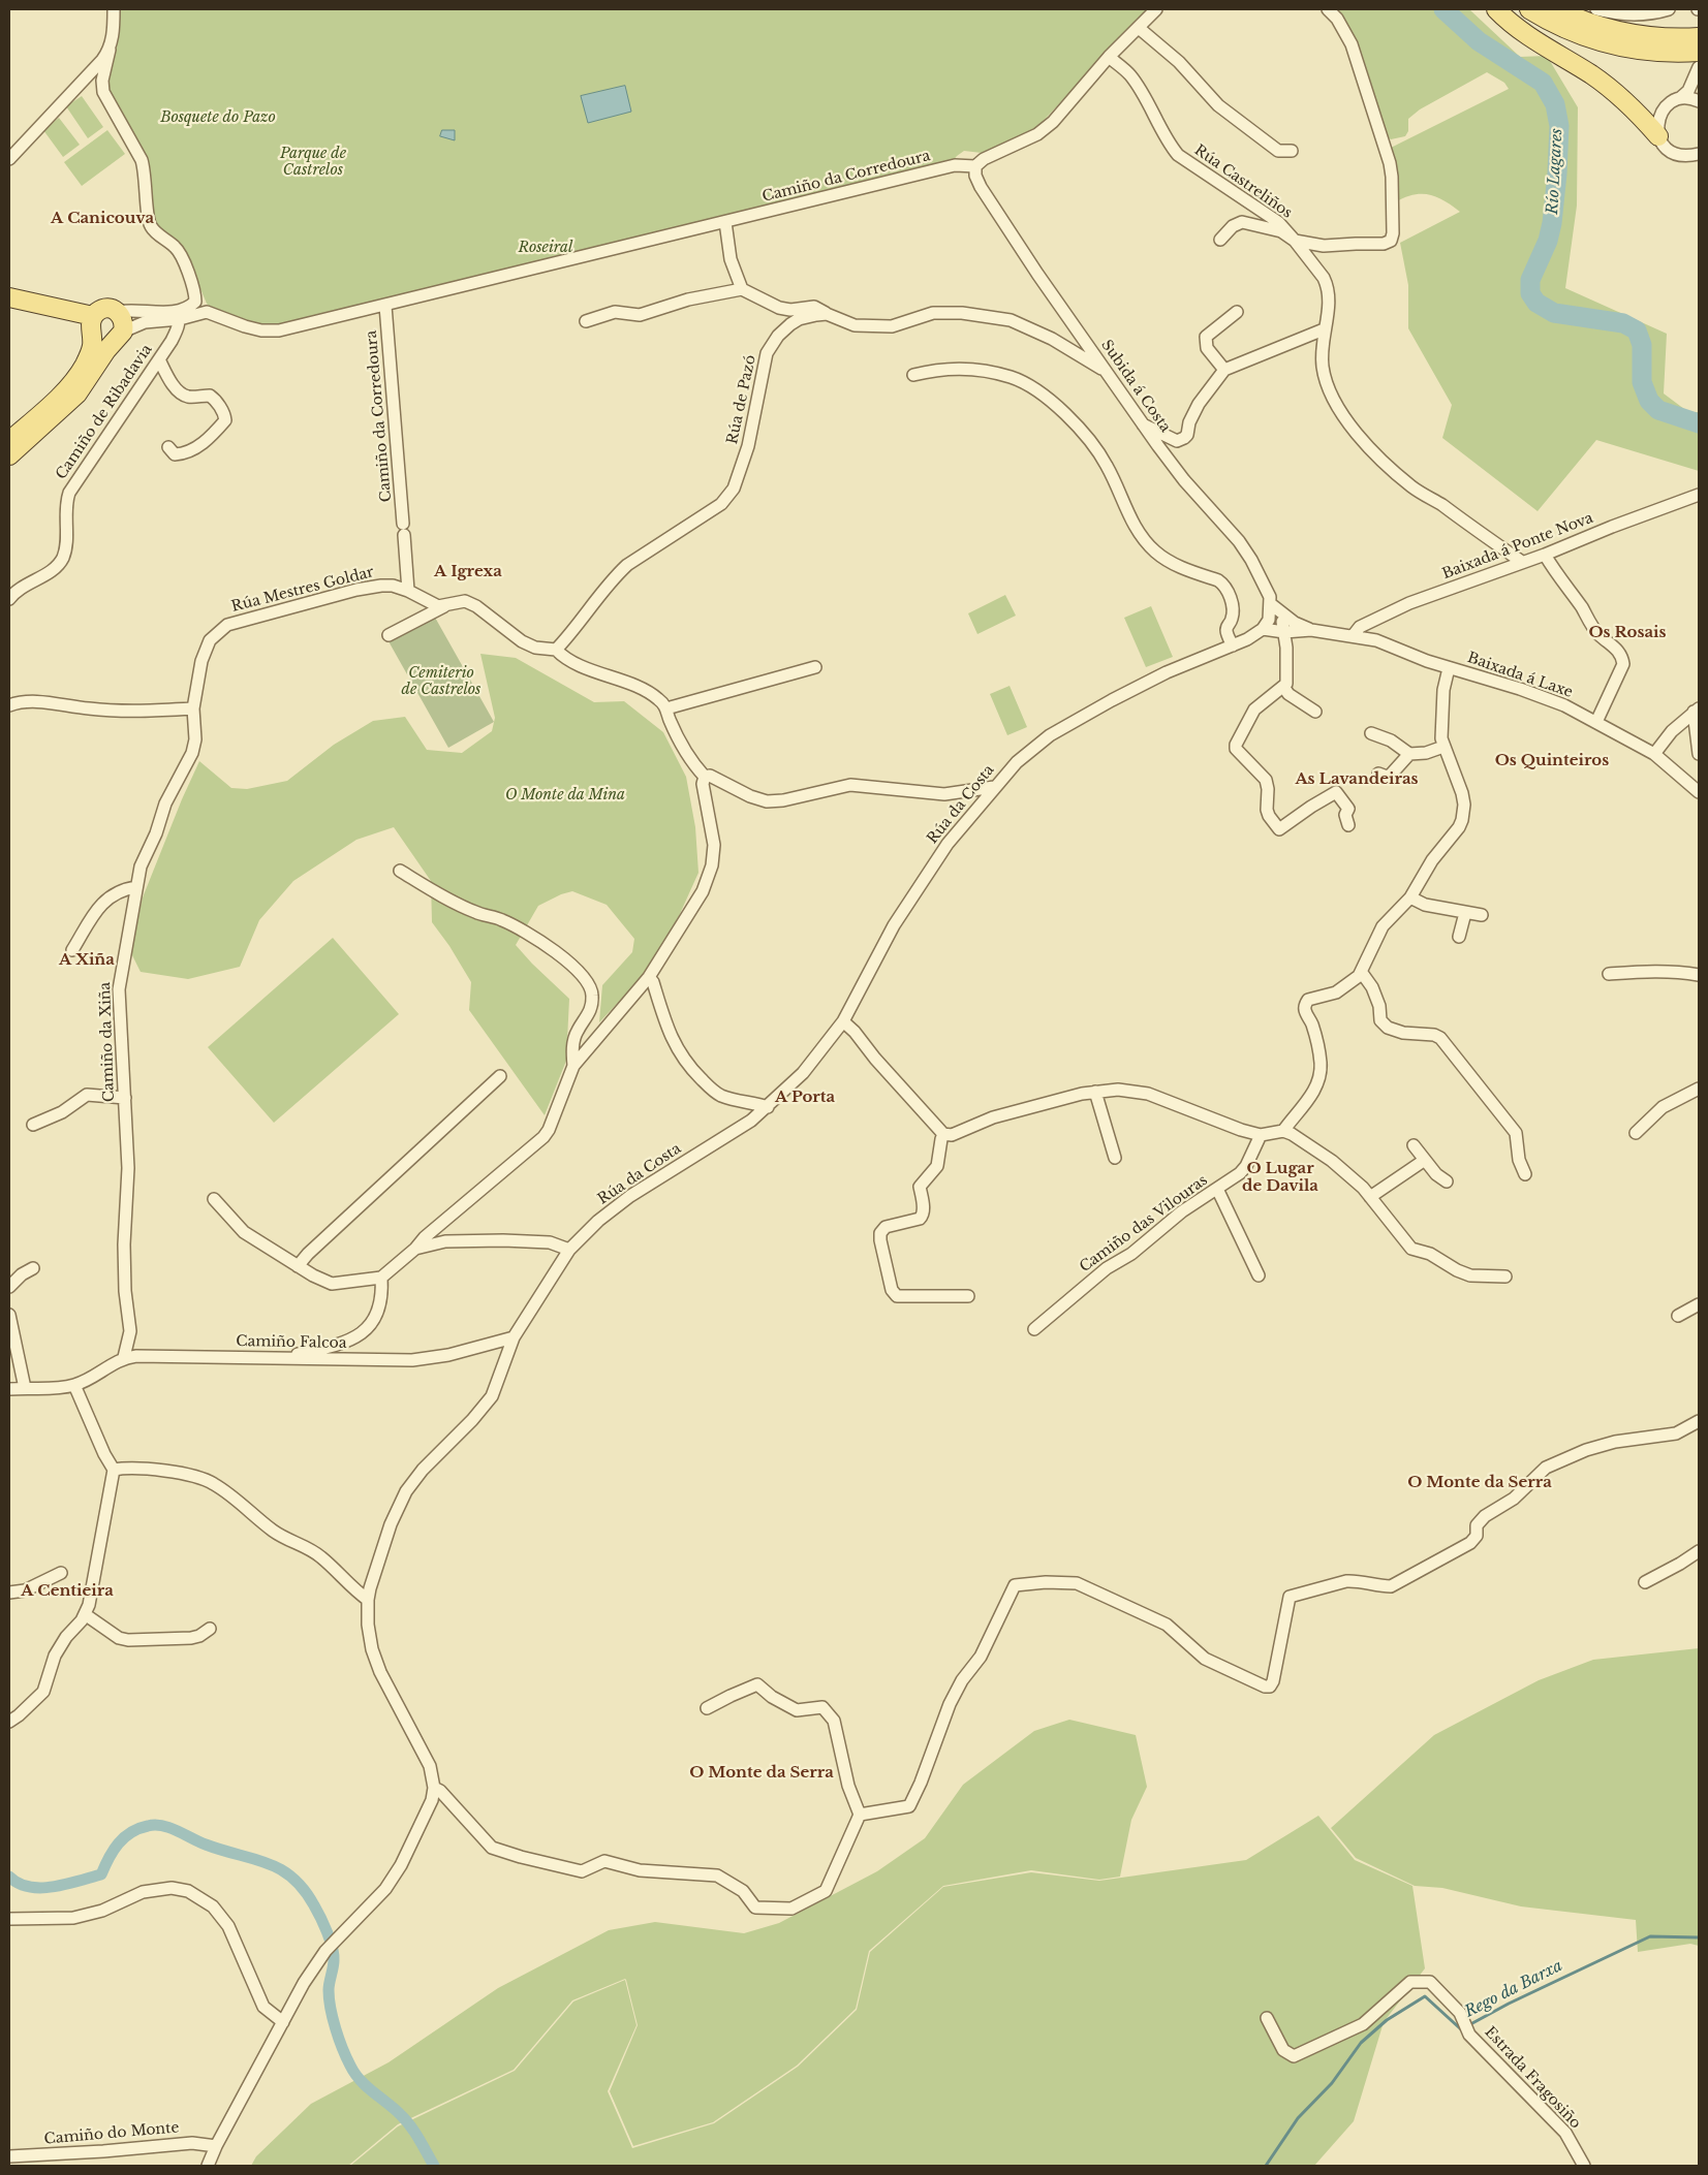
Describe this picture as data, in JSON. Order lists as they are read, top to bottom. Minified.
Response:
{"streets":{"street":["Camiño da Corredoura","Rúa Castreliños","Subida á Costa","Rúa de Pazó","Camiño de Ribadavia","Baixada á Ponte Nova","Rúa Mestres Goldar","Baixada á Laxe","Rúa da Costa","Camiño da Xiña","Camiño das Vilouras","Camiño Falcoa","Estrada Fragosiño","Camiño do Monte"]},"crossings":[["Camiño da Corredoura","Subida á Costa"],["Camiño da Corredoura","Rúa Mestres Goldar"],["Rúa Castreliños","Baixada á Ponte Nova"],["Subida á Costa","Baixada á Laxe"],["Subida á Costa","Rúa da Costa"],["Rúa de Pazó","Rúa Mestres Goldar"],["Baixada á Ponte Nova","Baixada á Laxe"],["Rúa Mestres Goldar","Camiño da Xiña"],["Baixada á Laxe","Rúa da Costa"],["Rúa da Costa","Camiño Falcoa"],["Camiño da Xiña","Camiño Falcoa"]],"districts":["A Canicouva","A Igrexa","Os Rosais","Os Quinteiros","As Lavandeiras","A Xiña","A Porta","O Lugar de Davila","O Monte da Serra","A Centieira","O Monte da Serra"],"water":["Río Lagares","Rego da Barxa"],"parks":["Bosquete do Pazo","Parque de Castrelos","Roseiral","Cemiterio de Castrelos","O Monte da Mina"]}
